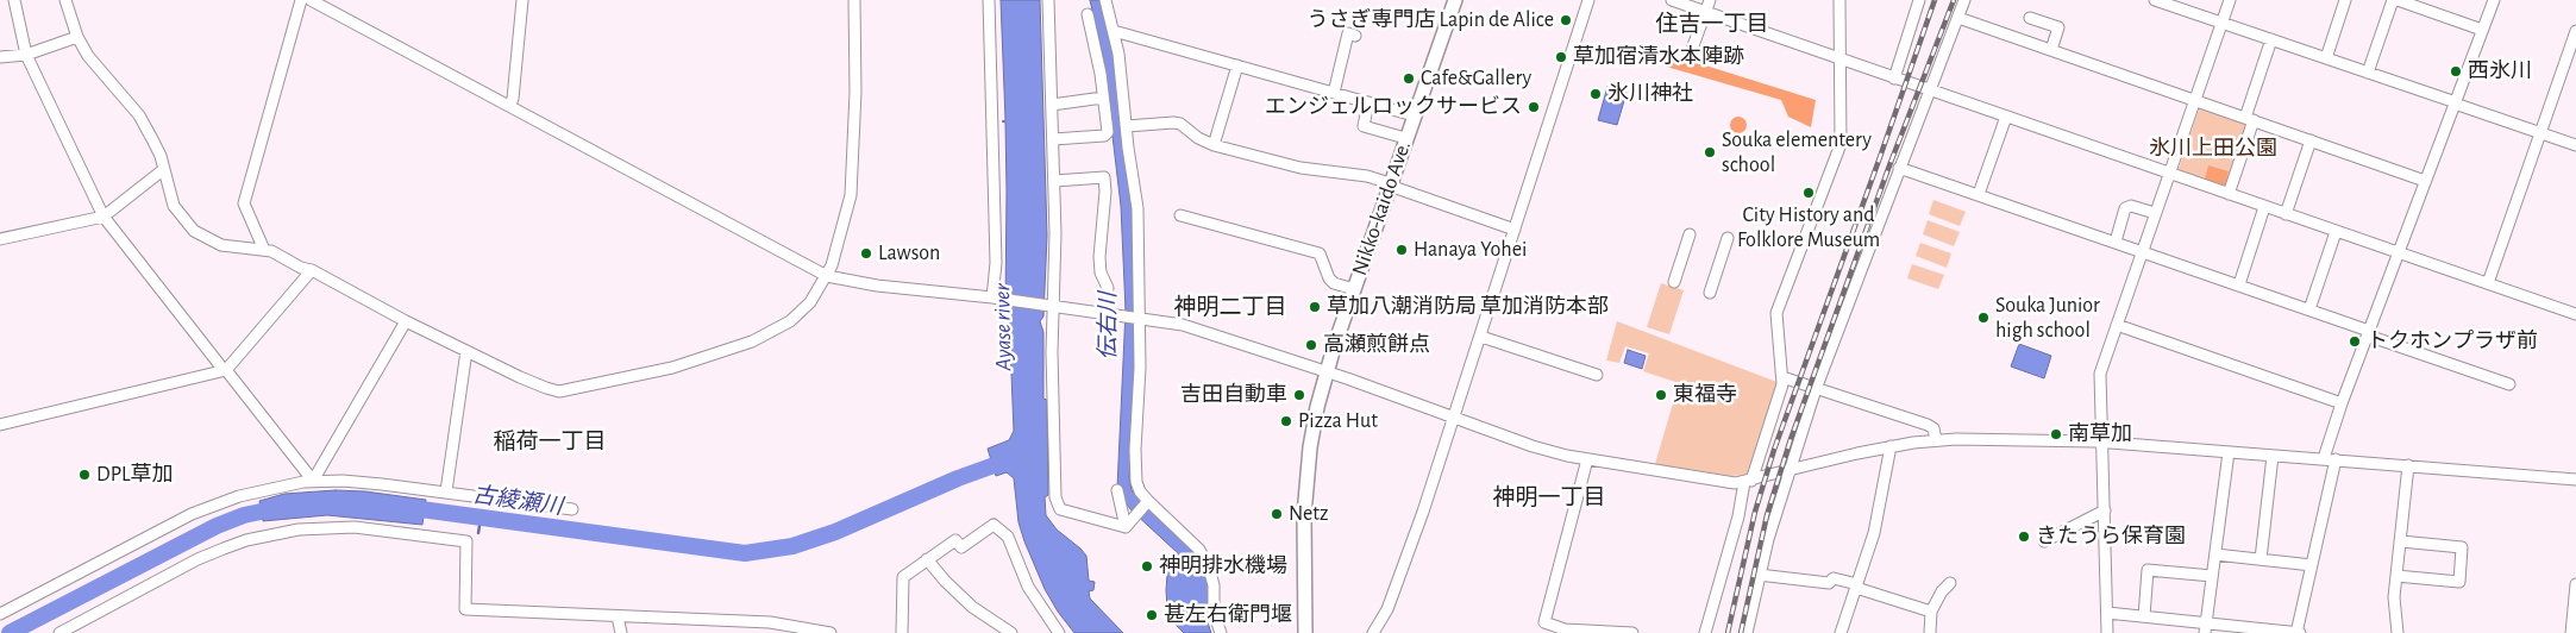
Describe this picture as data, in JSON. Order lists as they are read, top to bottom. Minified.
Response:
{"streets":{"main road":["Nikko-kaido Ave."]},"districts":["住吉一丁目","神明二丁目","稲荷一丁目","神明一丁目"],"water":["伝右川","Ayase river","古綾瀬川"],"parks":["氷川上田公園"],"places":["うさぎ専門店 Lapin de Alice","草加宿清水本陣跡","西氷川","Cafe&Gallery","氷川神社","エンジェルロックサービス","Souka elementery school","City History and Folklore Museum","Hanaya Yohei","Lawson","草加八潮消防局 草加消防本部","Souka Junior high school","トクホンプラザ前","高瀬煎餅点","吉田自動車","東福寺","Pizza Hut","南草加","DPL草加","Netz","きたうら保育園","神明排水機場","甚左右衛門堰"]}
